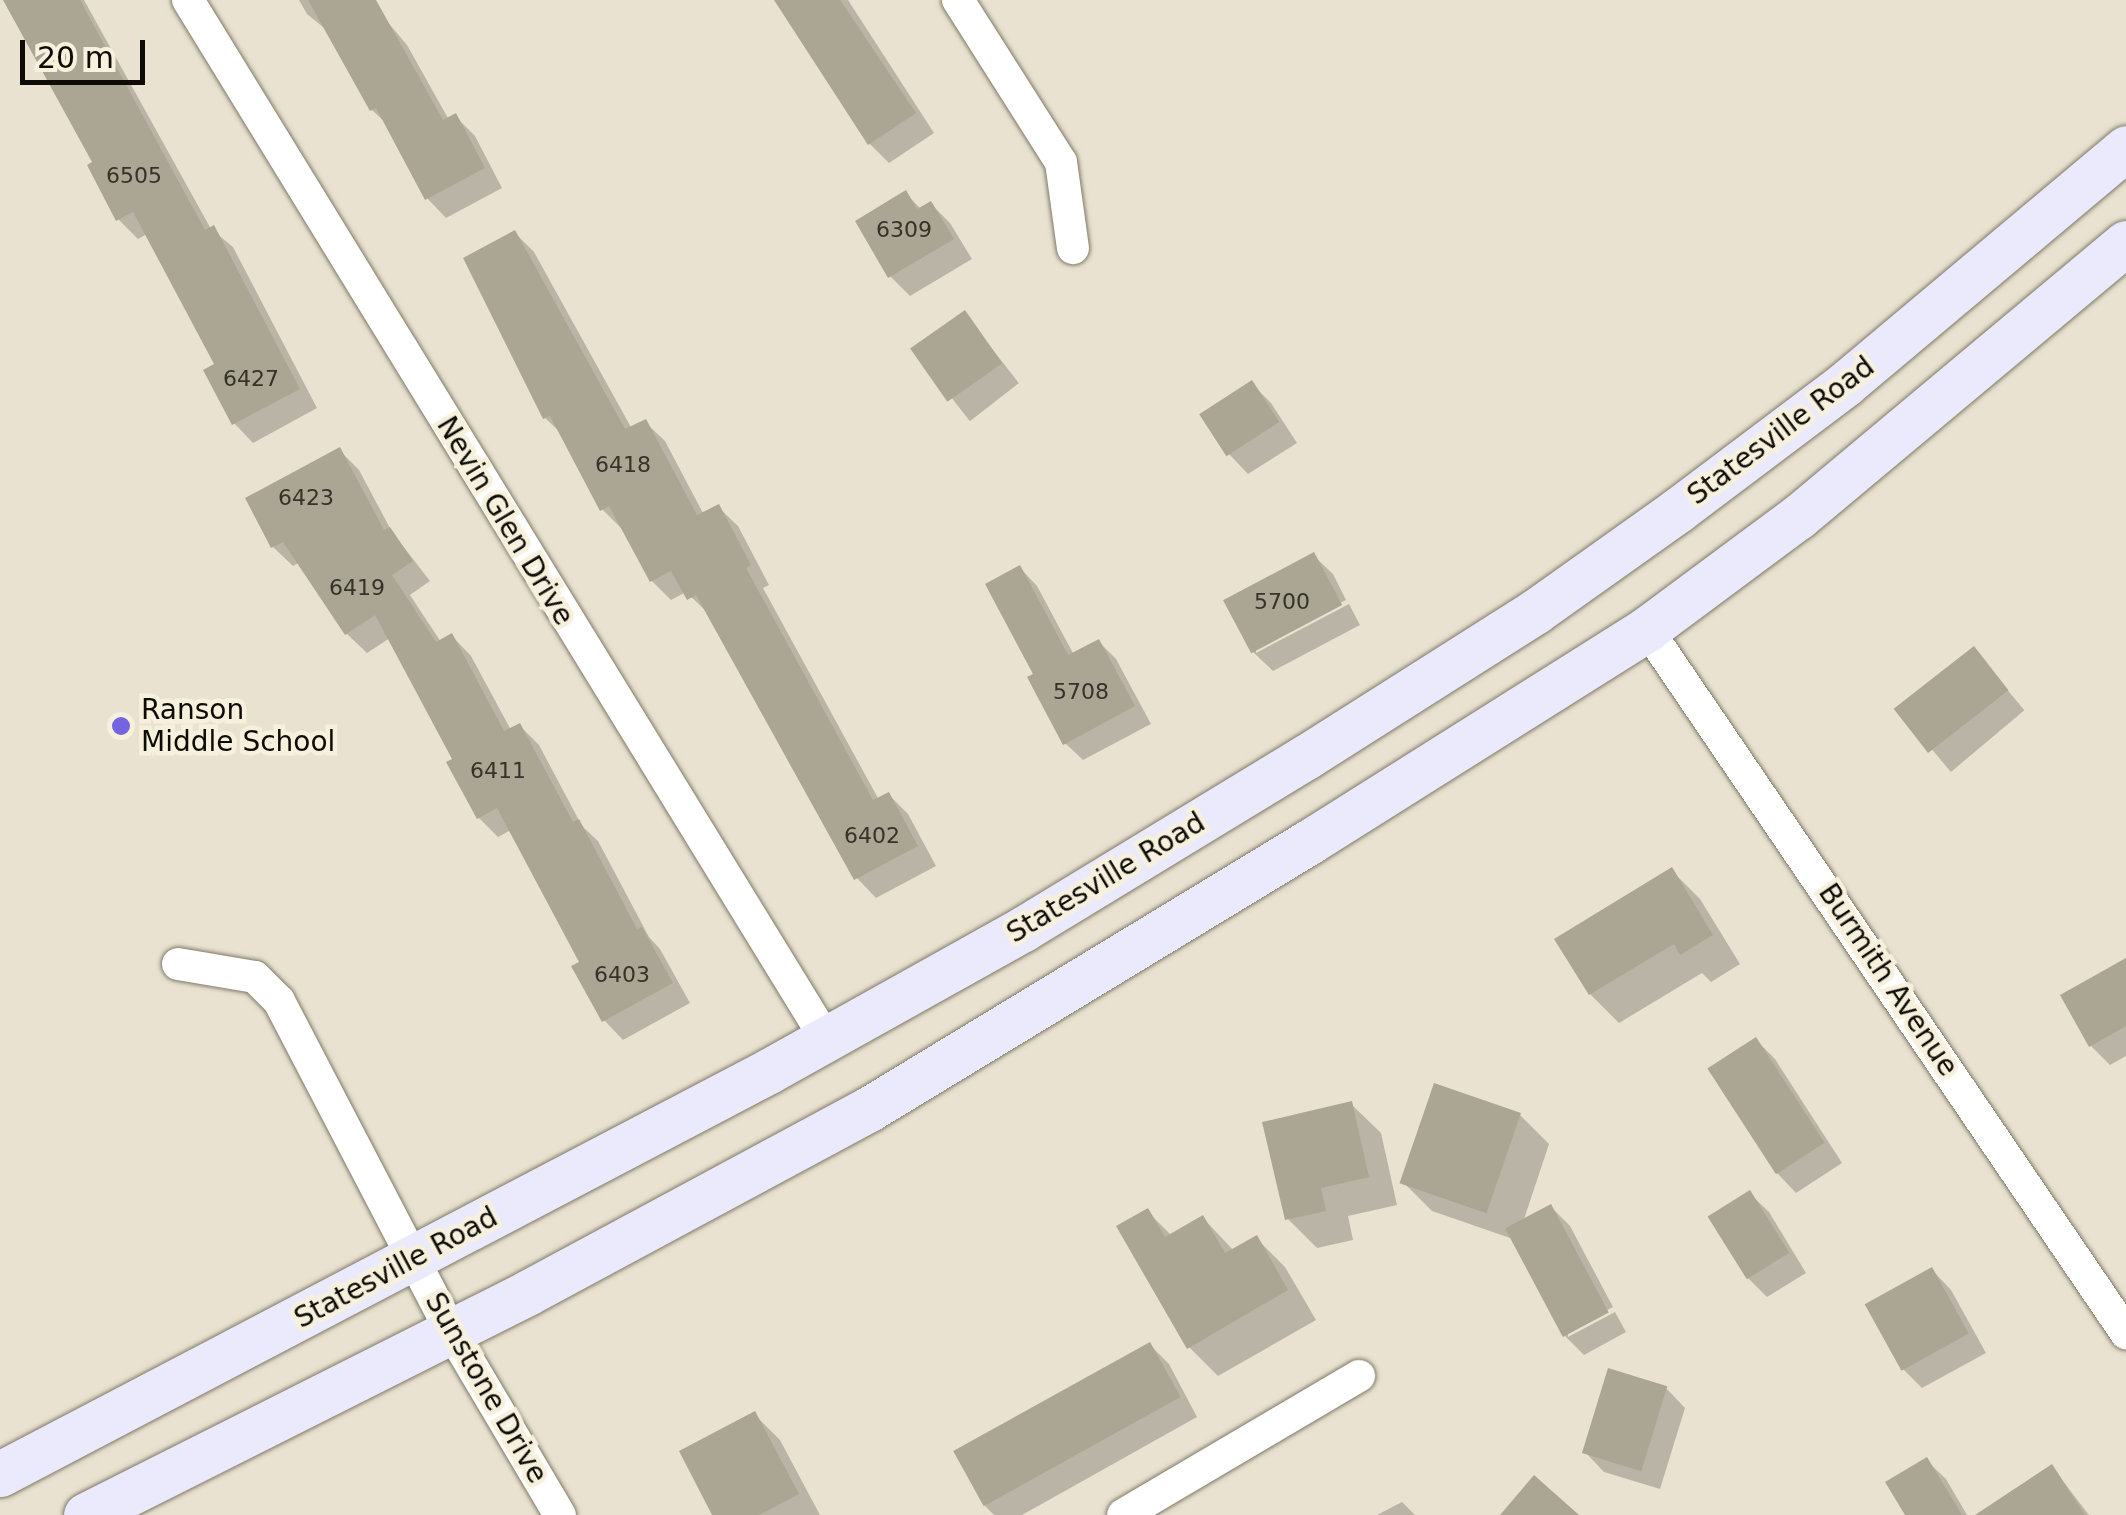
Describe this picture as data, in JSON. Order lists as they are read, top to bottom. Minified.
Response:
{"streets":{"main road":["Statesville Road"],"street":["Nevin Glen Drive","Burmith Avenue","Sunstone Drive"]},"crossings":[["Statesville Road","Nevin Glen Drive"],["Statesville Road","Sunstone Drive"]],"places":["Ranson Middle School"],"house_numbers":["6505","6309","6427","6418","6423","6419","5700","5708","6411","6402","6403"],"scale_bar":"20 m"}
